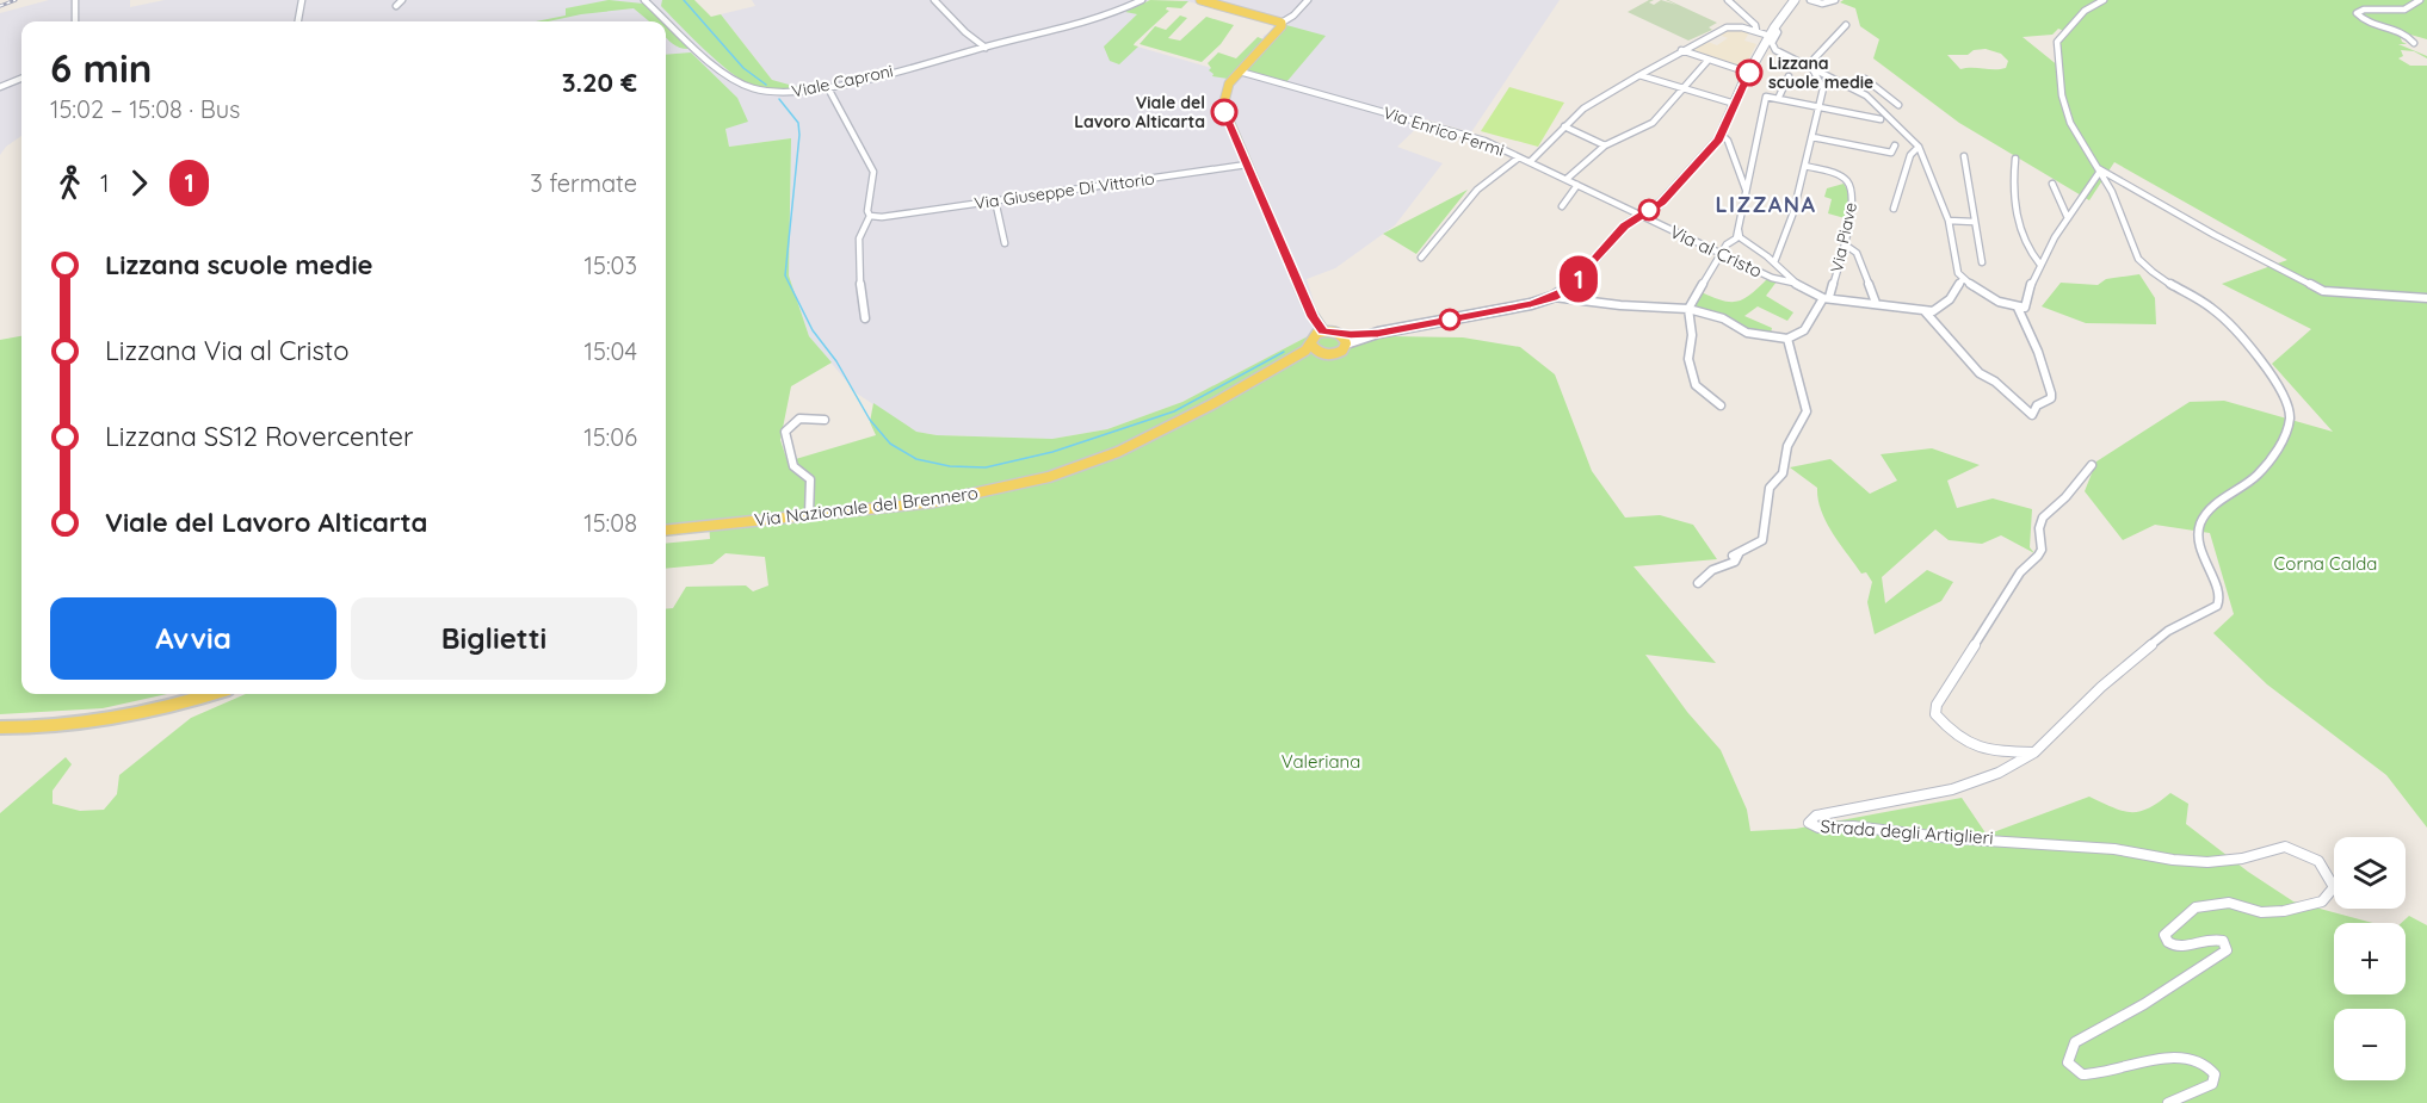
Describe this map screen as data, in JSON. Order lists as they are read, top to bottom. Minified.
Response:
{"streets":{"main road":["Via Nazionale del Brennero"],"street":["Viale Caproni","Via Enrico Fermi","Via Giuseppe Di Vittorio","Via Piave","Via al Cristo","Strada degli Artiglieri"]},"crossings":[["Via Enrico Fermi","Via al Cristo"]],"districts":["LIZZANA"],"parks":["Corna Calda","Valeriana"],"places":["Lizzana scuole medie","Viale del Lavoro Alticarta"],"lines":["bus line 1"],"page":{"on_map":"1","heading":["6 min","15:02 – 15:08 · Bus","3.20 €"],"legs":["1","1","3 fermate"],"list":[{"name":"Lizzana scuole medie","value":"15:03"},{"name":"Lizzana Via al Cristo","value":"15:04"},{"name":"Lizzana SS12 Rovercenter","value":"15:06"},{"name":"Viale del Lavoro Alticarta","value":"15:08"}],"buttons":["Avvia","Biglietti"],"map_buttons":["+","−"]}}
